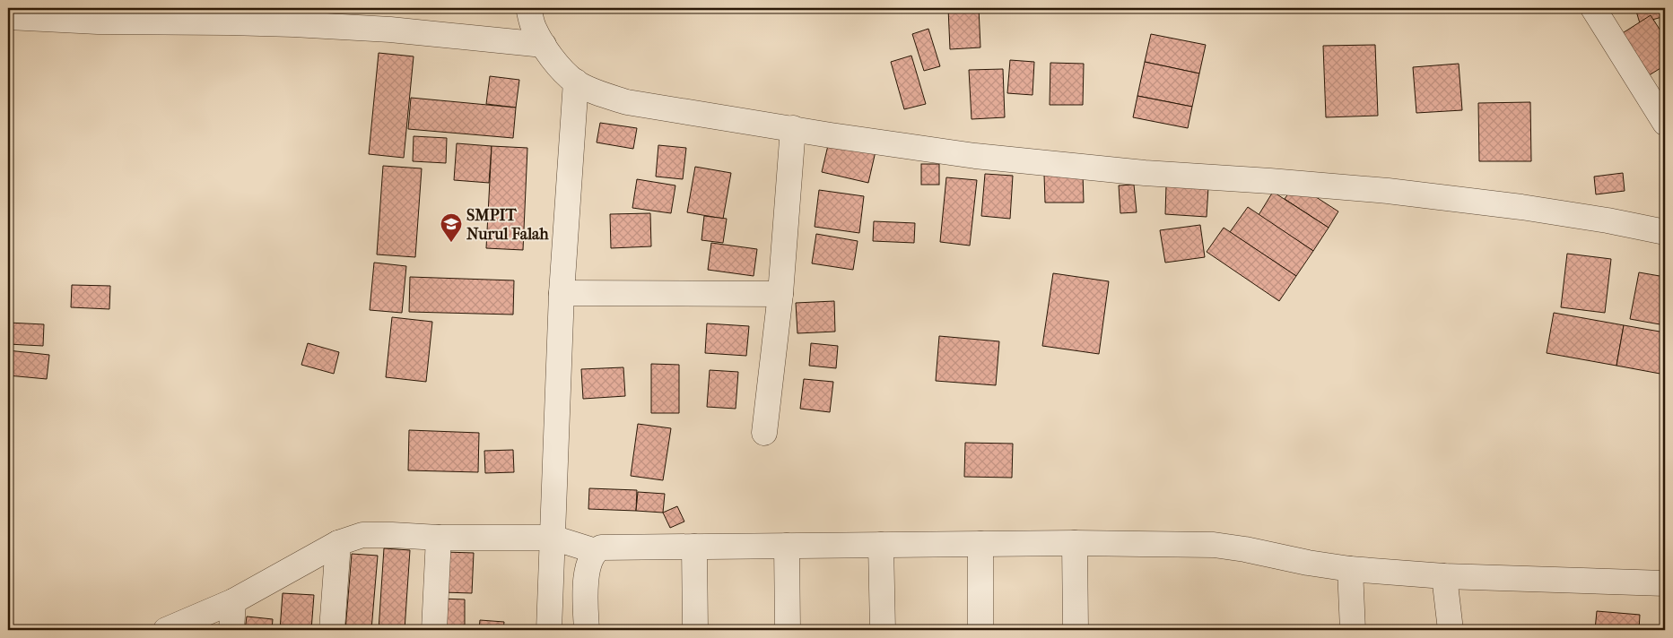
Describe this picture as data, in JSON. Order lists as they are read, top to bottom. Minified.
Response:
{"places":{"school or university":["SMPIT Nurul Falah"]}}
